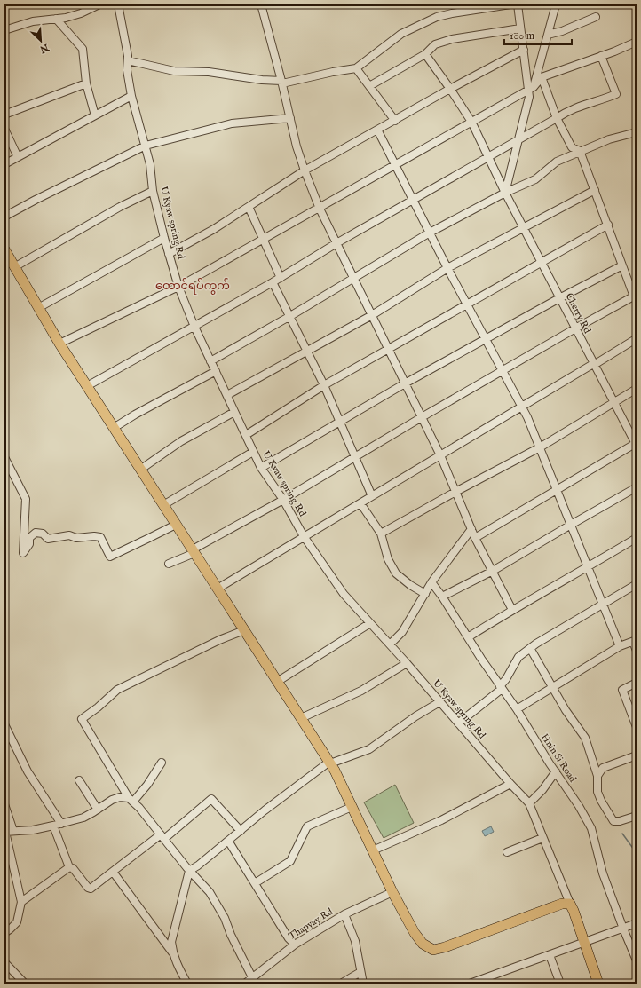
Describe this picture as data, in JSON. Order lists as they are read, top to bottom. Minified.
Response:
{"streets":{"street":["U Kyaw spring Rd","Cherry Rd","Hnin Si Road","Thapyay Rd"]},"districts":["တောင်ရပ်ကွက်"],"scale_bar":"100 m","north":"bottom right"}
